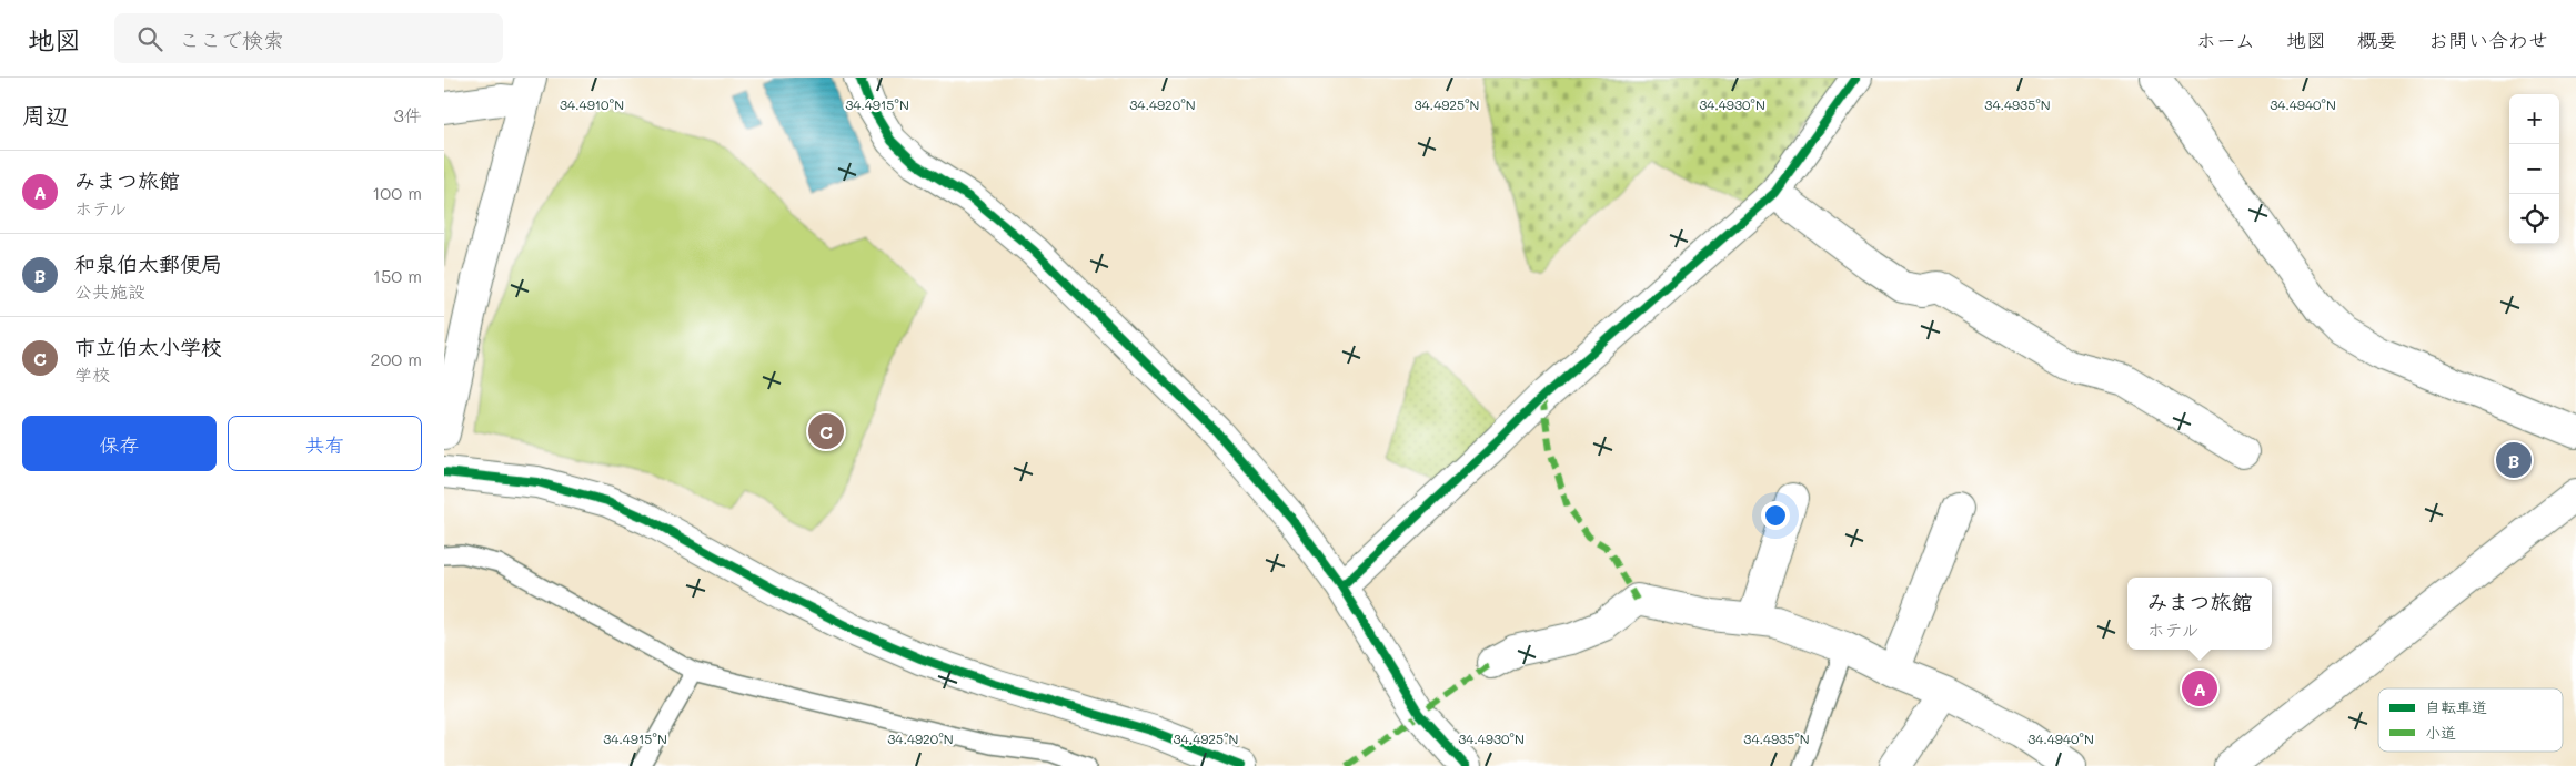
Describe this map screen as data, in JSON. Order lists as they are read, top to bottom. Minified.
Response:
{"legend":["自転車道","小道"],"page":{"header":"地図","search":"ここで検索","nav":["ホーム","地図","概要","お問い合わせ"],"heading":["周辺","3件"],"map_buttons":["+","−"],"list":[{"mark":"A","name":"みまつ旅館","note":"ホテル","value":"100 m"},{"mark":"B","name":"和泉伯太郵便局","note":"公共施設","value":"150 m"},{"mark":"C","name":"市立伯太小学校","note":"学校","value":"200 m"}],"buttons":["保存","共有"],"pins":["C","B","A"],"popup":["みまつ旅館","ホテル"]},"coordinates":["34.4915°N","34.4920°N","34.4925°N","34.4930°N","34.4935°N","34.4910°N","34.4940°N"]}
